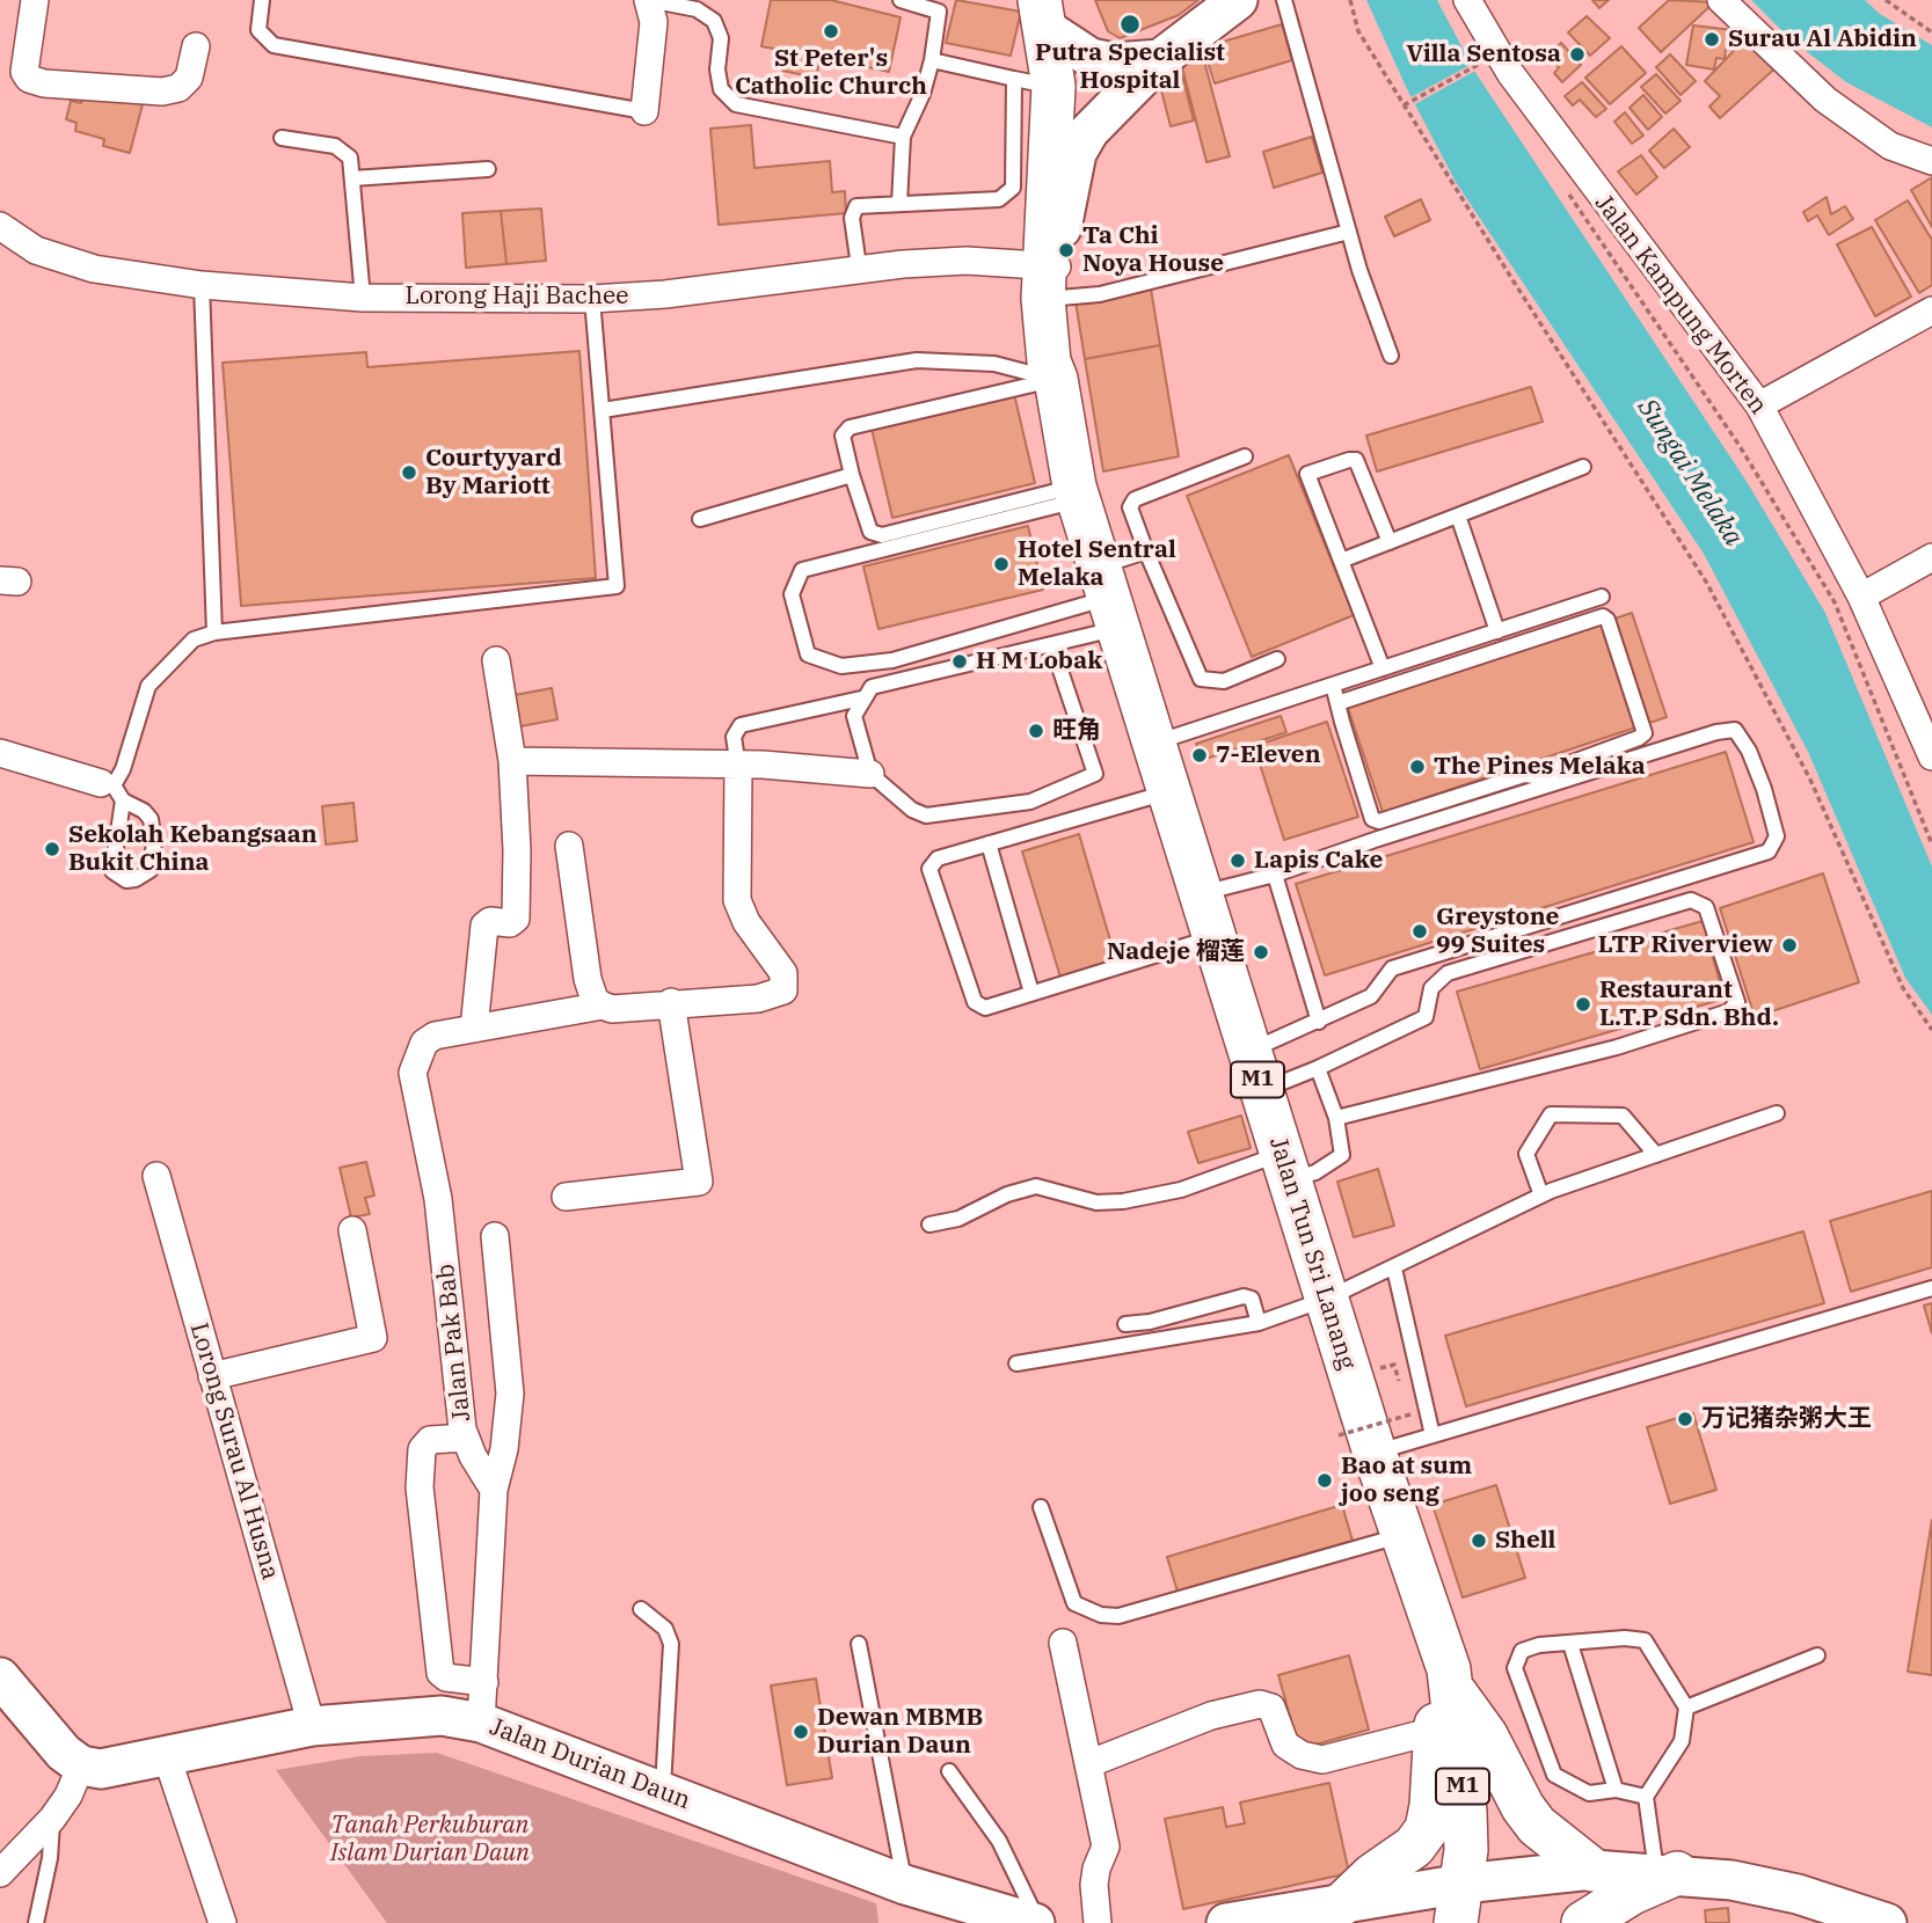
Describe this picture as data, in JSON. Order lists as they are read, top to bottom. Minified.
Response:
{"streets":{"main road":["M1","Jalan Tun Sri Lanang"],"street":["Lorong Haji Bachee","Jalan Kampung Morten","Jalan Pak Bab","Lorong Surau Al Husna","Jalan Durian Daun"]},"crossings":[["Lorong Haji Bachee","Jalan Tun Sri Lanang"],["Lorong Surau Al Husna","Jalan Durian Daun"]],"water":["Sungai Melaka"],"parks":["Tanah Perkuburan Islam Durian Daun"],"places":["Putra Specialist Hospital","St Peter's Catholic Church","Surau Al Abidin","Villa Sentosa","Ta Chi Noya House","Courtyyard By Mariott","Hotel Sentral Melaka","H M Lobak","旺角","7-Eleven","The Pines Melaka","Sekolah Kebangsaan Bukit China","Lapis Cake","Greystone 99 Suites","LTP Riverview","Nadeje 榴莲","Restaurant L.T.P Sdn. Bhd.","万记猪杂粥大王","Bao at sum joo seng","Shell","Dewan MBMB Durian Daun"]}
